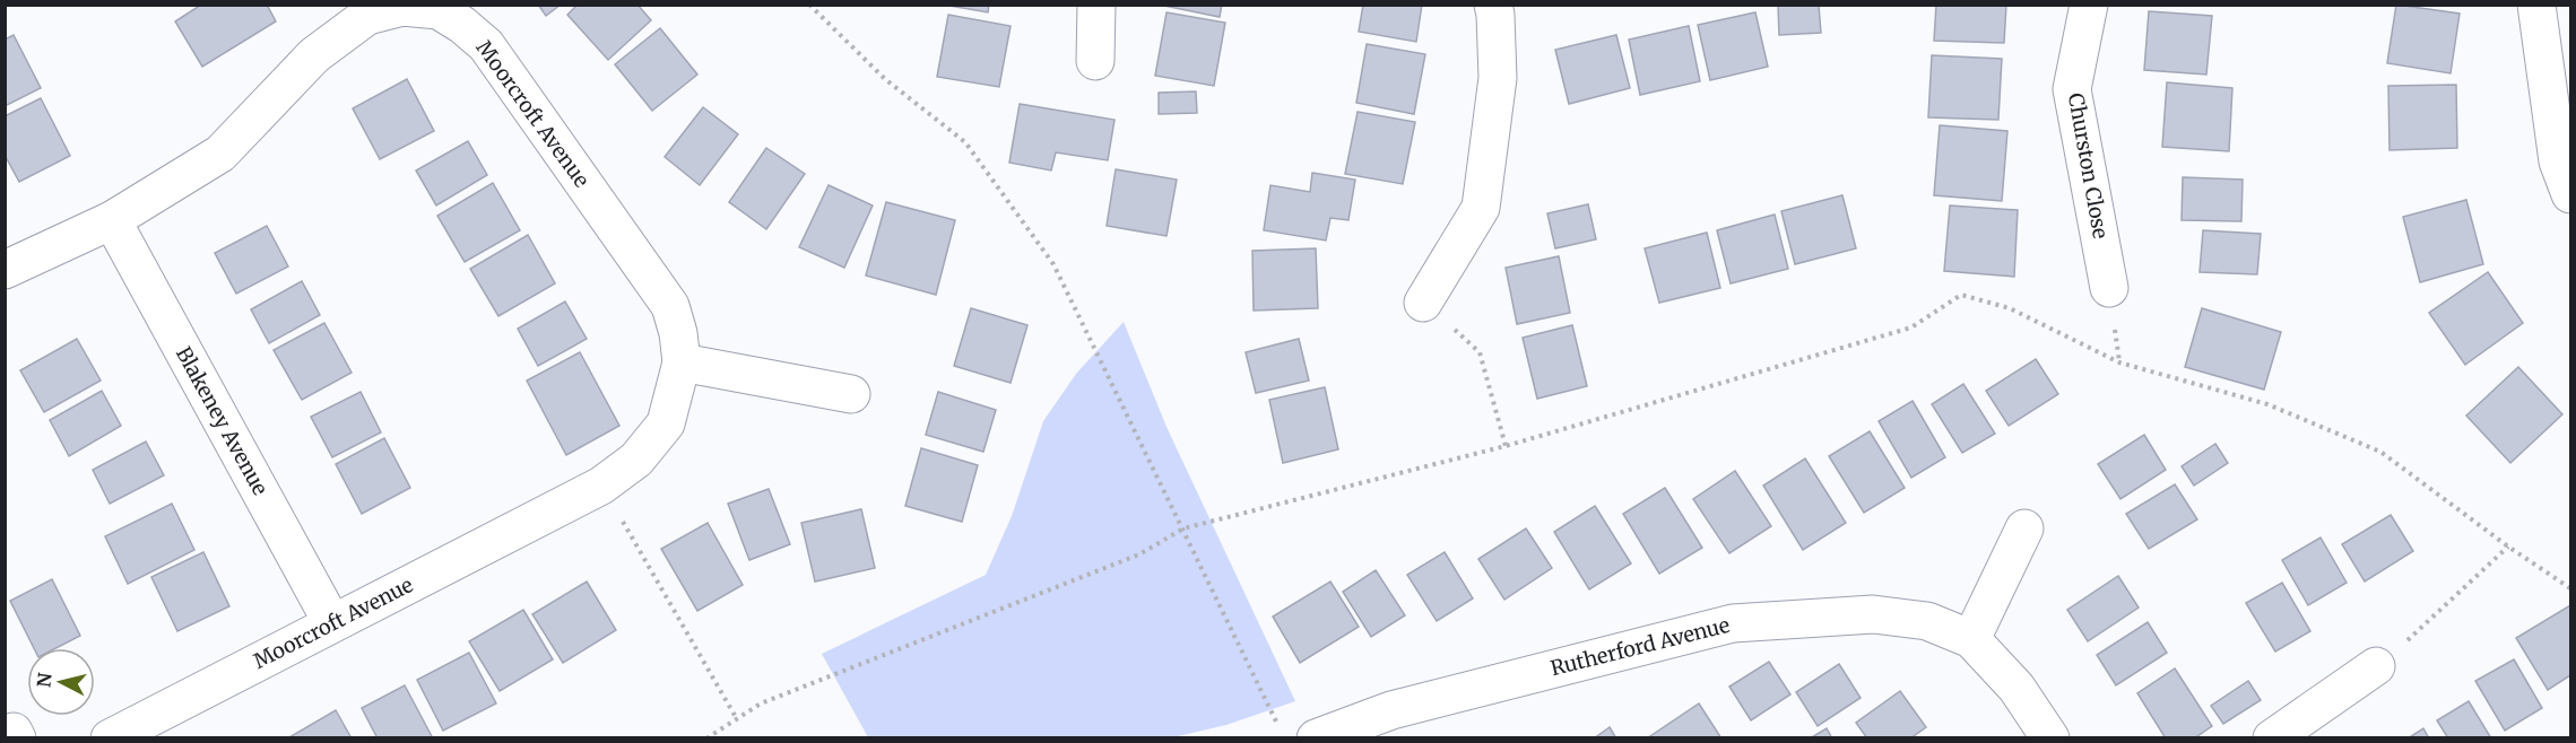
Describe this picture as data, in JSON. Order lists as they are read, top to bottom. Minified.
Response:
{"streets":{"street":["Moorcroft Avenue","Churston Close","Blakeney Avenue","Rutherford Avenue"]},"crossings":[["Moorcroft Avenue","Blakeney Avenue"]],"north":"left"}
